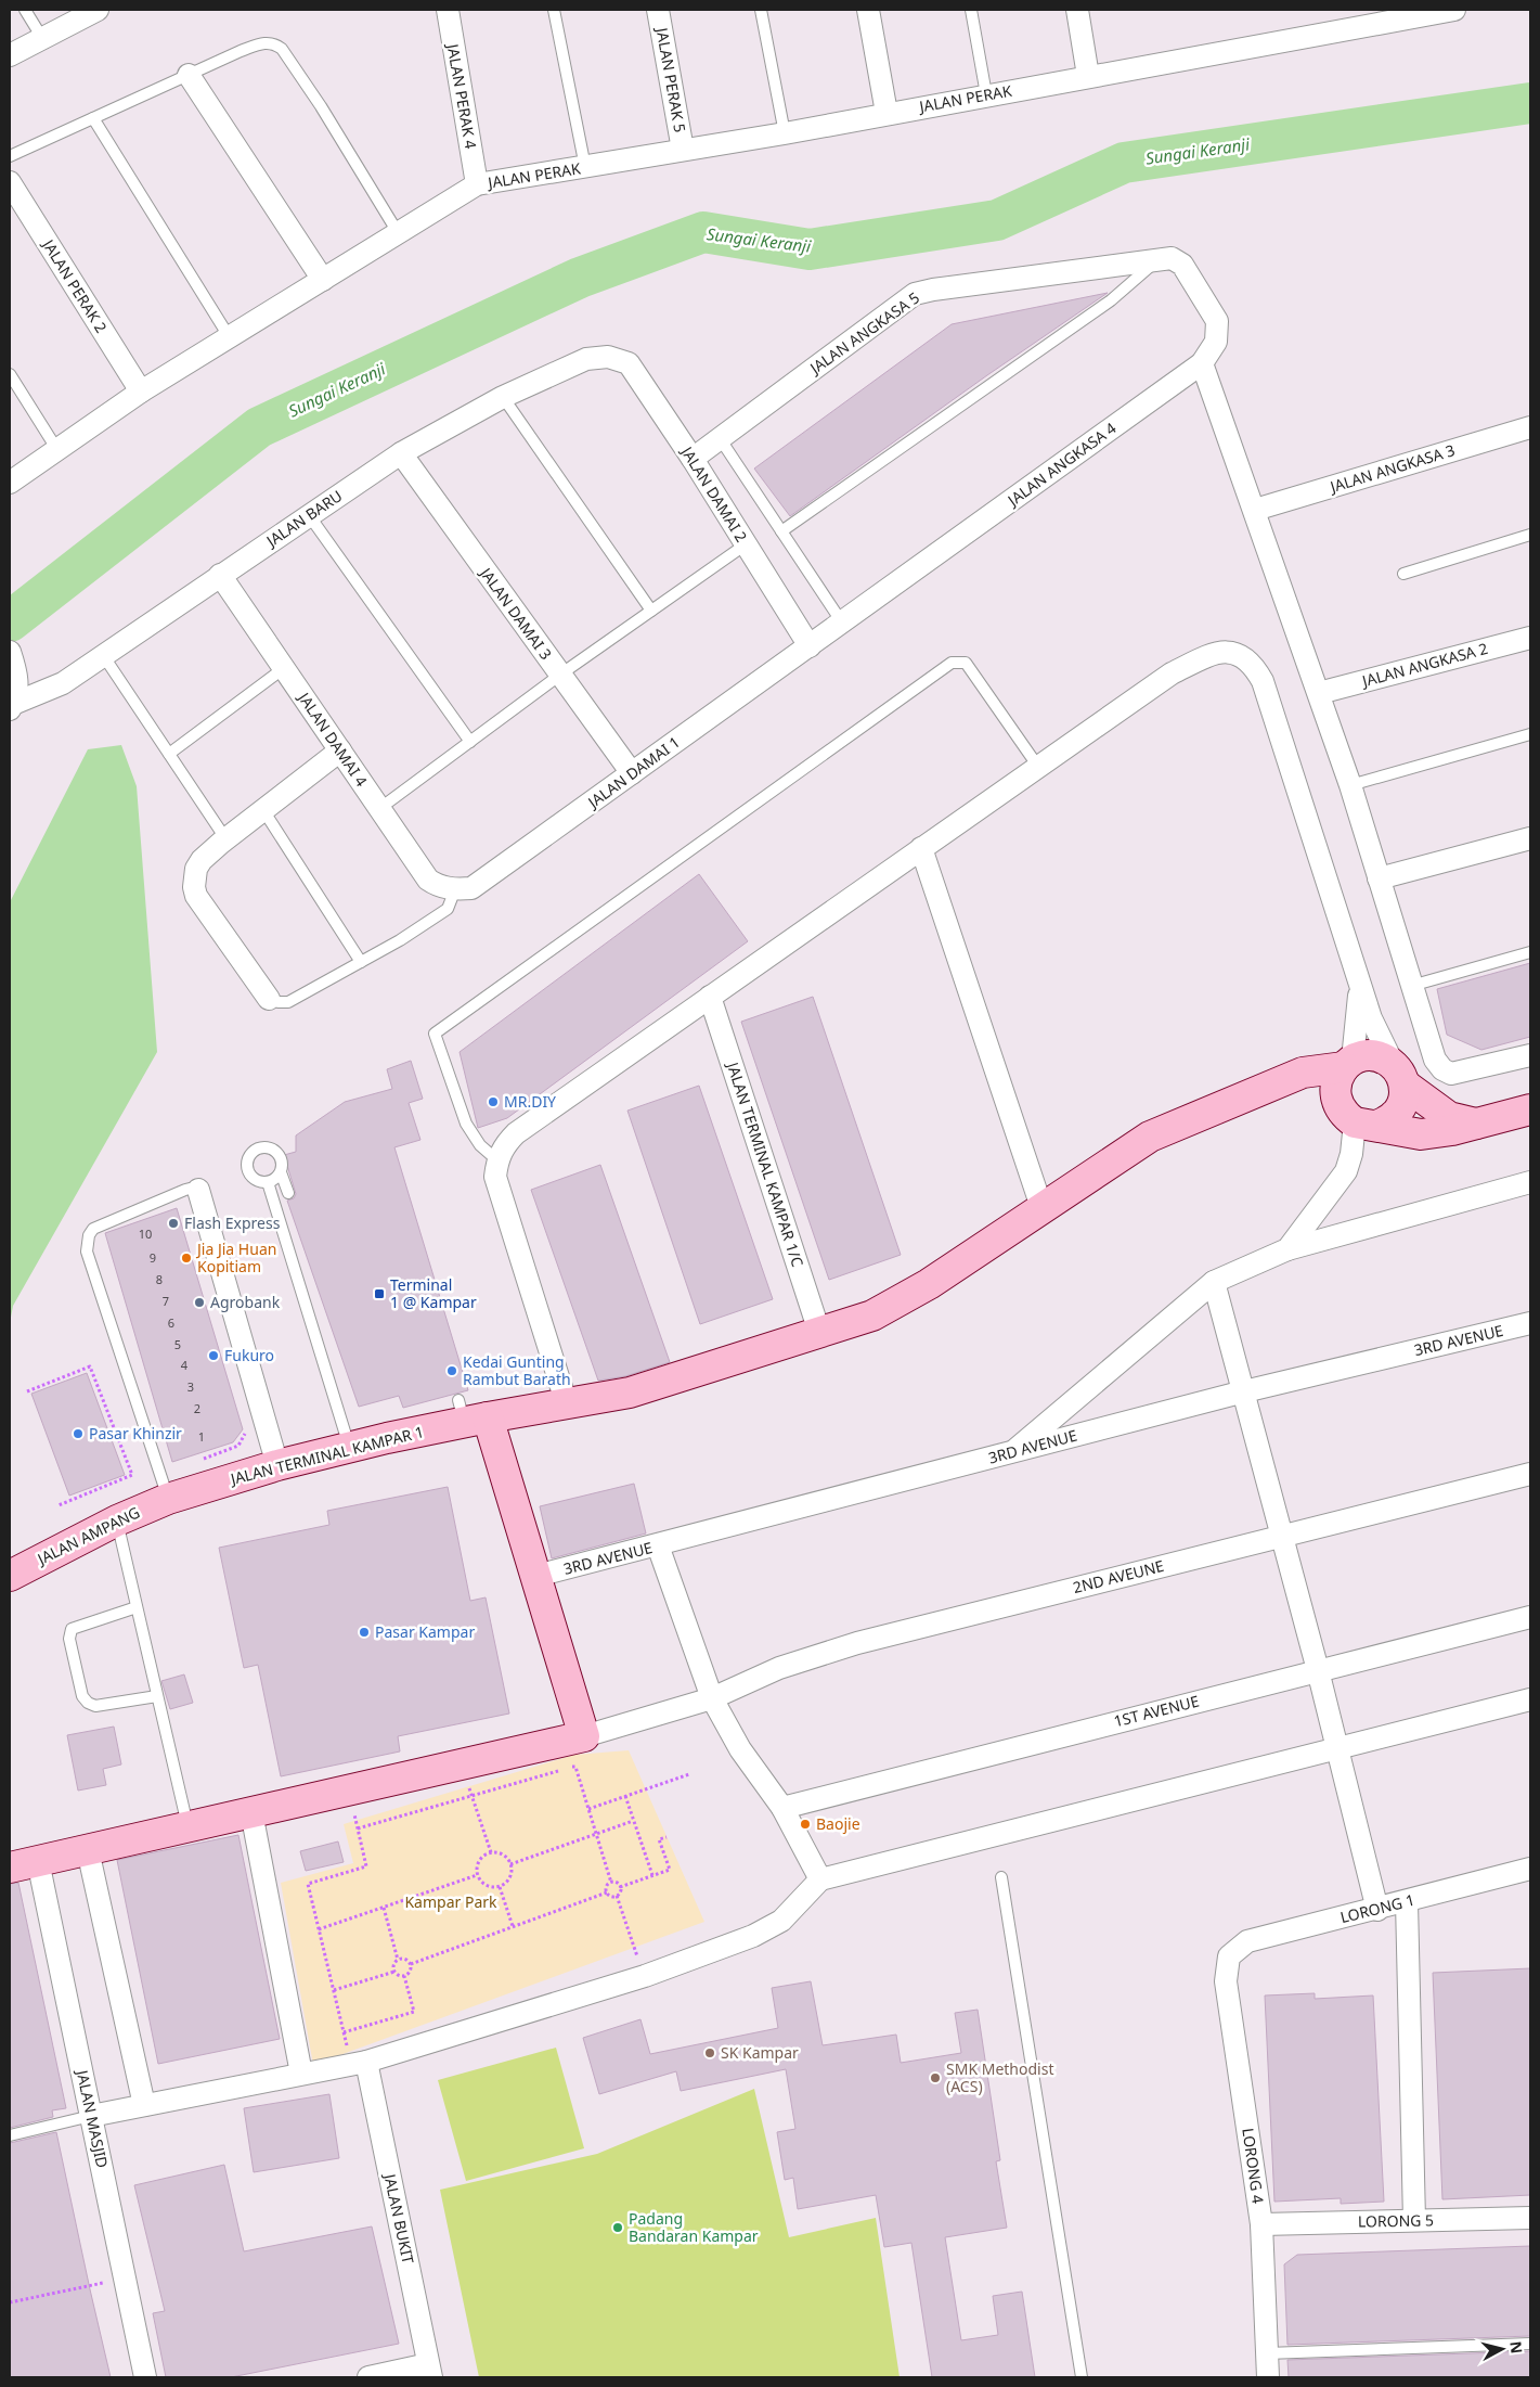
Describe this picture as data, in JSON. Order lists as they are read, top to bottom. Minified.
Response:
{"streets":{"street":["JALAN PERAK 5","JALAN PERAK 4","JALAN PERAK","JALAN PERAK 2","JALAN ANGKASA 5","JALAN ANGKASA 4","JALAN ANGKASA 3","JALAN DAMAI 2","JALAN BARU","JALAN DAMAI 3","JALAN ANGKASA 2","JALAN DAMAI 4","JALAN DAMAI 1","JALAN TERMINAL KAMPAR 1/C","3RD AVENUE","JALAN TERMINAL KAMPAR 1","JALAN AMPANG","2ND AVEUNE","1ST AVENUE","LORONG 1","JALAN MASJID","LORONG 4","JALAN BUKIT","LORONG 5"]},"crossings":[["JALAN PERAK 5","JALAN PERAK"],["JALAN PERAK 4","JALAN PERAK"],["JALAN ANGKASA 5","JALAN ANGKASA 4"],["JALAN ANGKASA 5","JALAN DAMAI 2"],["JALAN ANGKASA 4","JALAN DAMAI 2"],["JALAN ANGKASA 4","JALAN DAMAI 1"],["JALAN DAMAI 2","JALAN BARU"],["JALAN DAMAI 2","JALAN DAMAI 1"],["JALAN BARU","JALAN DAMAI 3"],["JALAN BARU","JALAN DAMAI 4"],["JALAN DAMAI 3","JALAN DAMAI 1"],["JALAN DAMAI 4","JALAN DAMAI 1"],["JALAN TERMINAL KAMPAR 1/C","JALAN TERMINAL KAMPAR 1"],["JALAN TERMINAL KAMPAR 1","JALAN AMPANG"],["LORONG 1","LORONG 4"],["LORONG 4","LORONG 5"]],"water":["Sungai Keranji"],"parks":["Kampar Park"],"places":{"other":["MR.DIY","Flash Express","Jia Jia Huan Kopitiam","Agrobank","Fukuro","Kedai Gunting Rambut Barath","Pasar Khinzir","Pasar Kampar","Baojie","SK Kampar","SMK Methodist (ACS)","Padang Bandaran Kampar"],"transit":["Terminal 1 @ Kampar"]},"house_numbers":["10","9","8","7","6","5","4","3","2","1"],"north":"right"}
